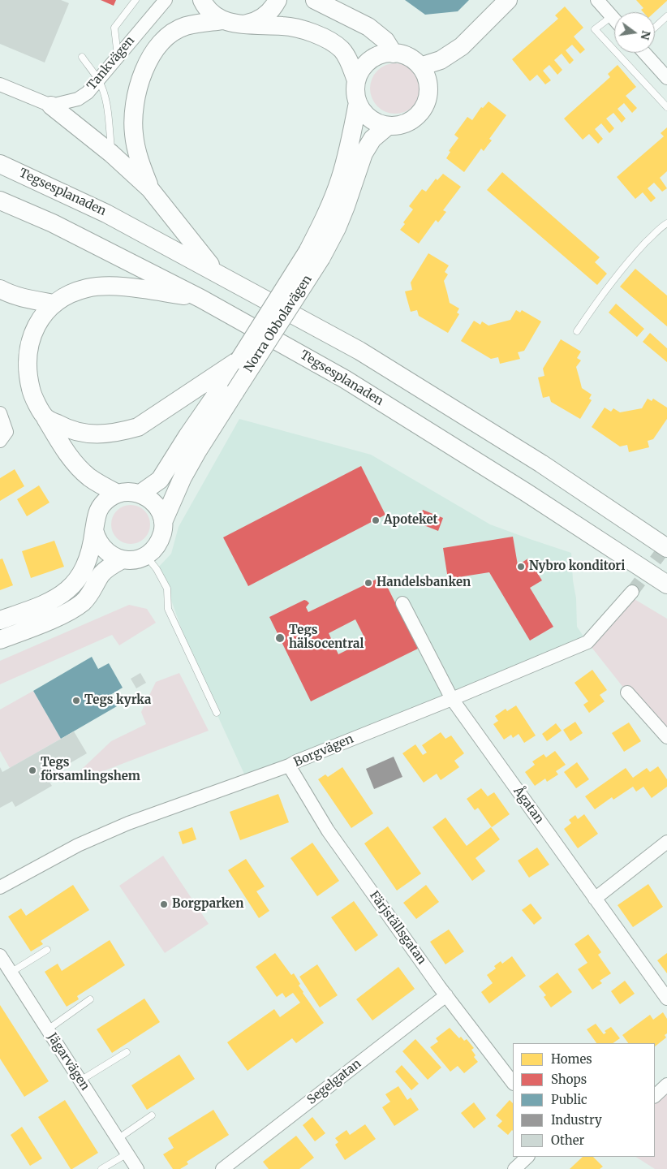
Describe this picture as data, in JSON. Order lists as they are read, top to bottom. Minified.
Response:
{"streets":{"main road":["Tegsesplanaden","Norra Obbolavägen"],"street":["Tankvägen","Borgvägen","Ågatan","Färjställsgatan","Jägarvägen","Segelgatan"]},"crossings":[["Borgvägen","Ågatan"],["Borgvägen","Färjställsgatan"],["Färjställsgatan","Segelgatan"]],"places":["Apoteket","Nybro konditori","Handelsbanken","Tegs hälsocentral","Tegs kyrka","Tegs församlingshem","Borgparken"],"legend":["Homes","Shops","Public","Industry","Other"],"north":"right"}
